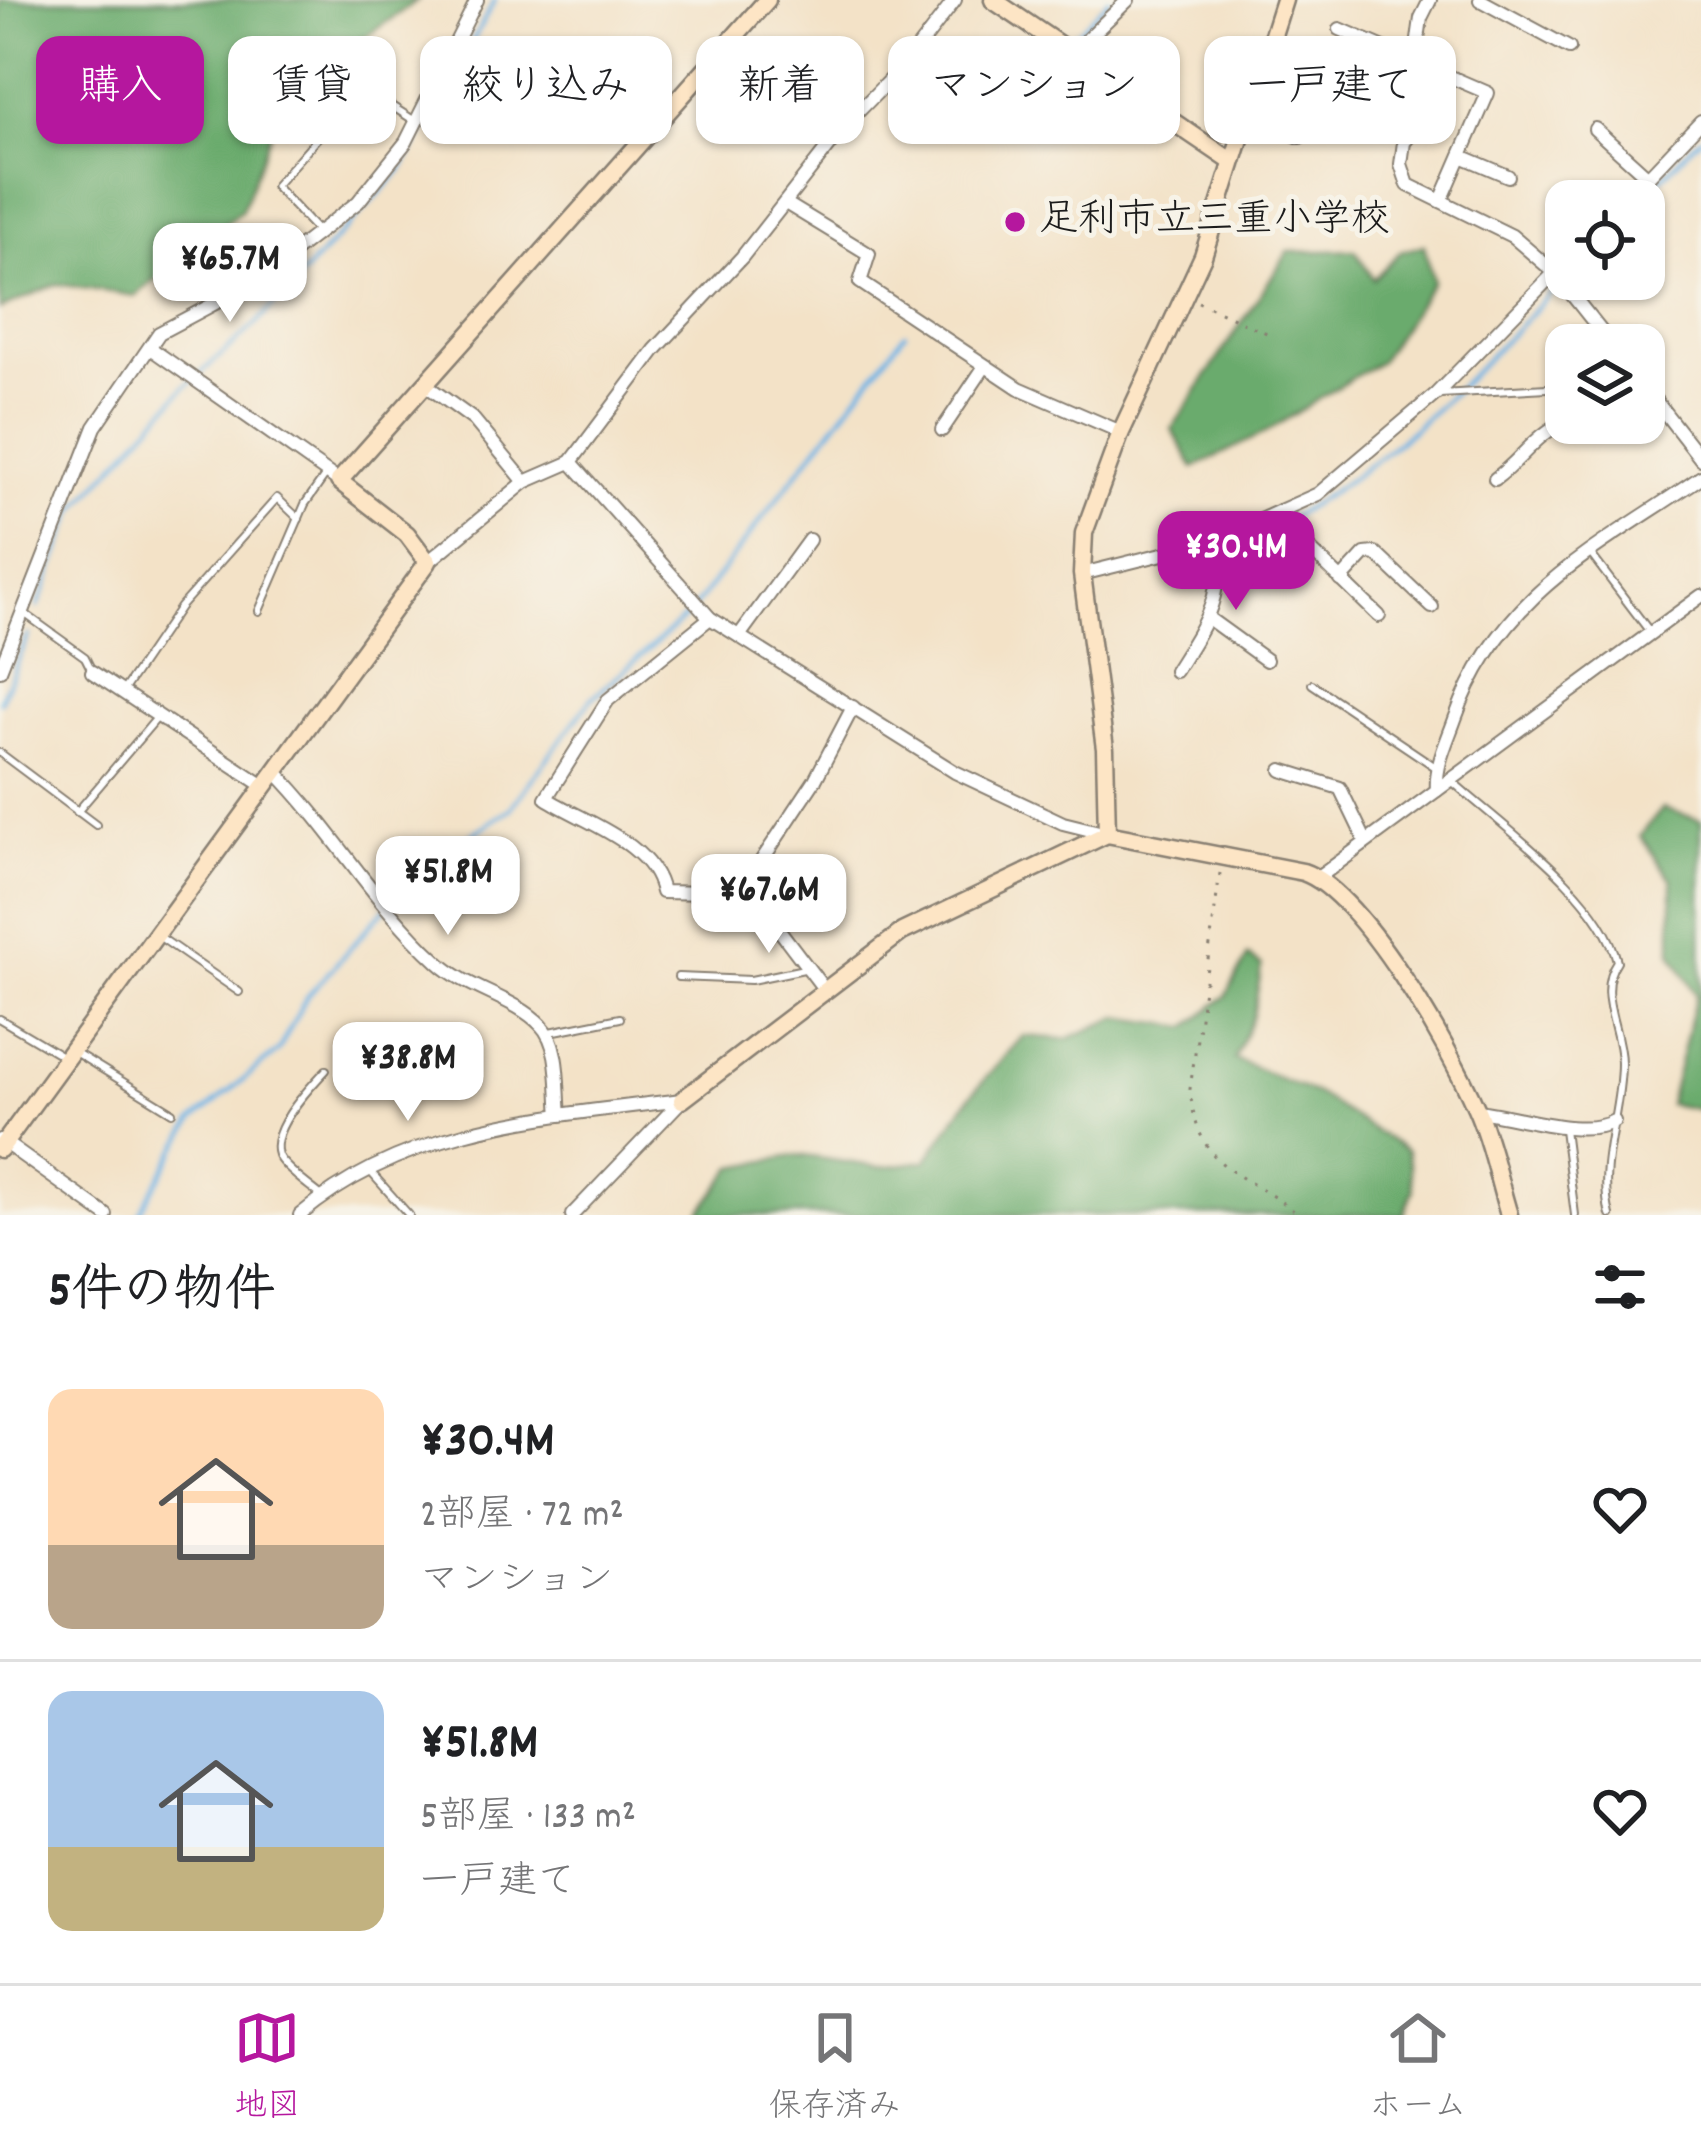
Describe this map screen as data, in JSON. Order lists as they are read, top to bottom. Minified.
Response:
{"places":["足利市立三重小学校"],"page":{"chip":["購入","賃貸","絞り込み","新着","マンション","一戸建て"],"price":["¥65.7M","¥30.4M","¥51.8M","¥67.6M","¥38.8M"],"heading":"5件の物件","list":[{"name":"¥30.4M","note":"2部屋 · 72 m² · マンション"},{"name":"¥51.8M","note":"5部屋 · 133 m² · 一戸建て"}],"tabs":["地図","保存済み","ホーム"]}}
